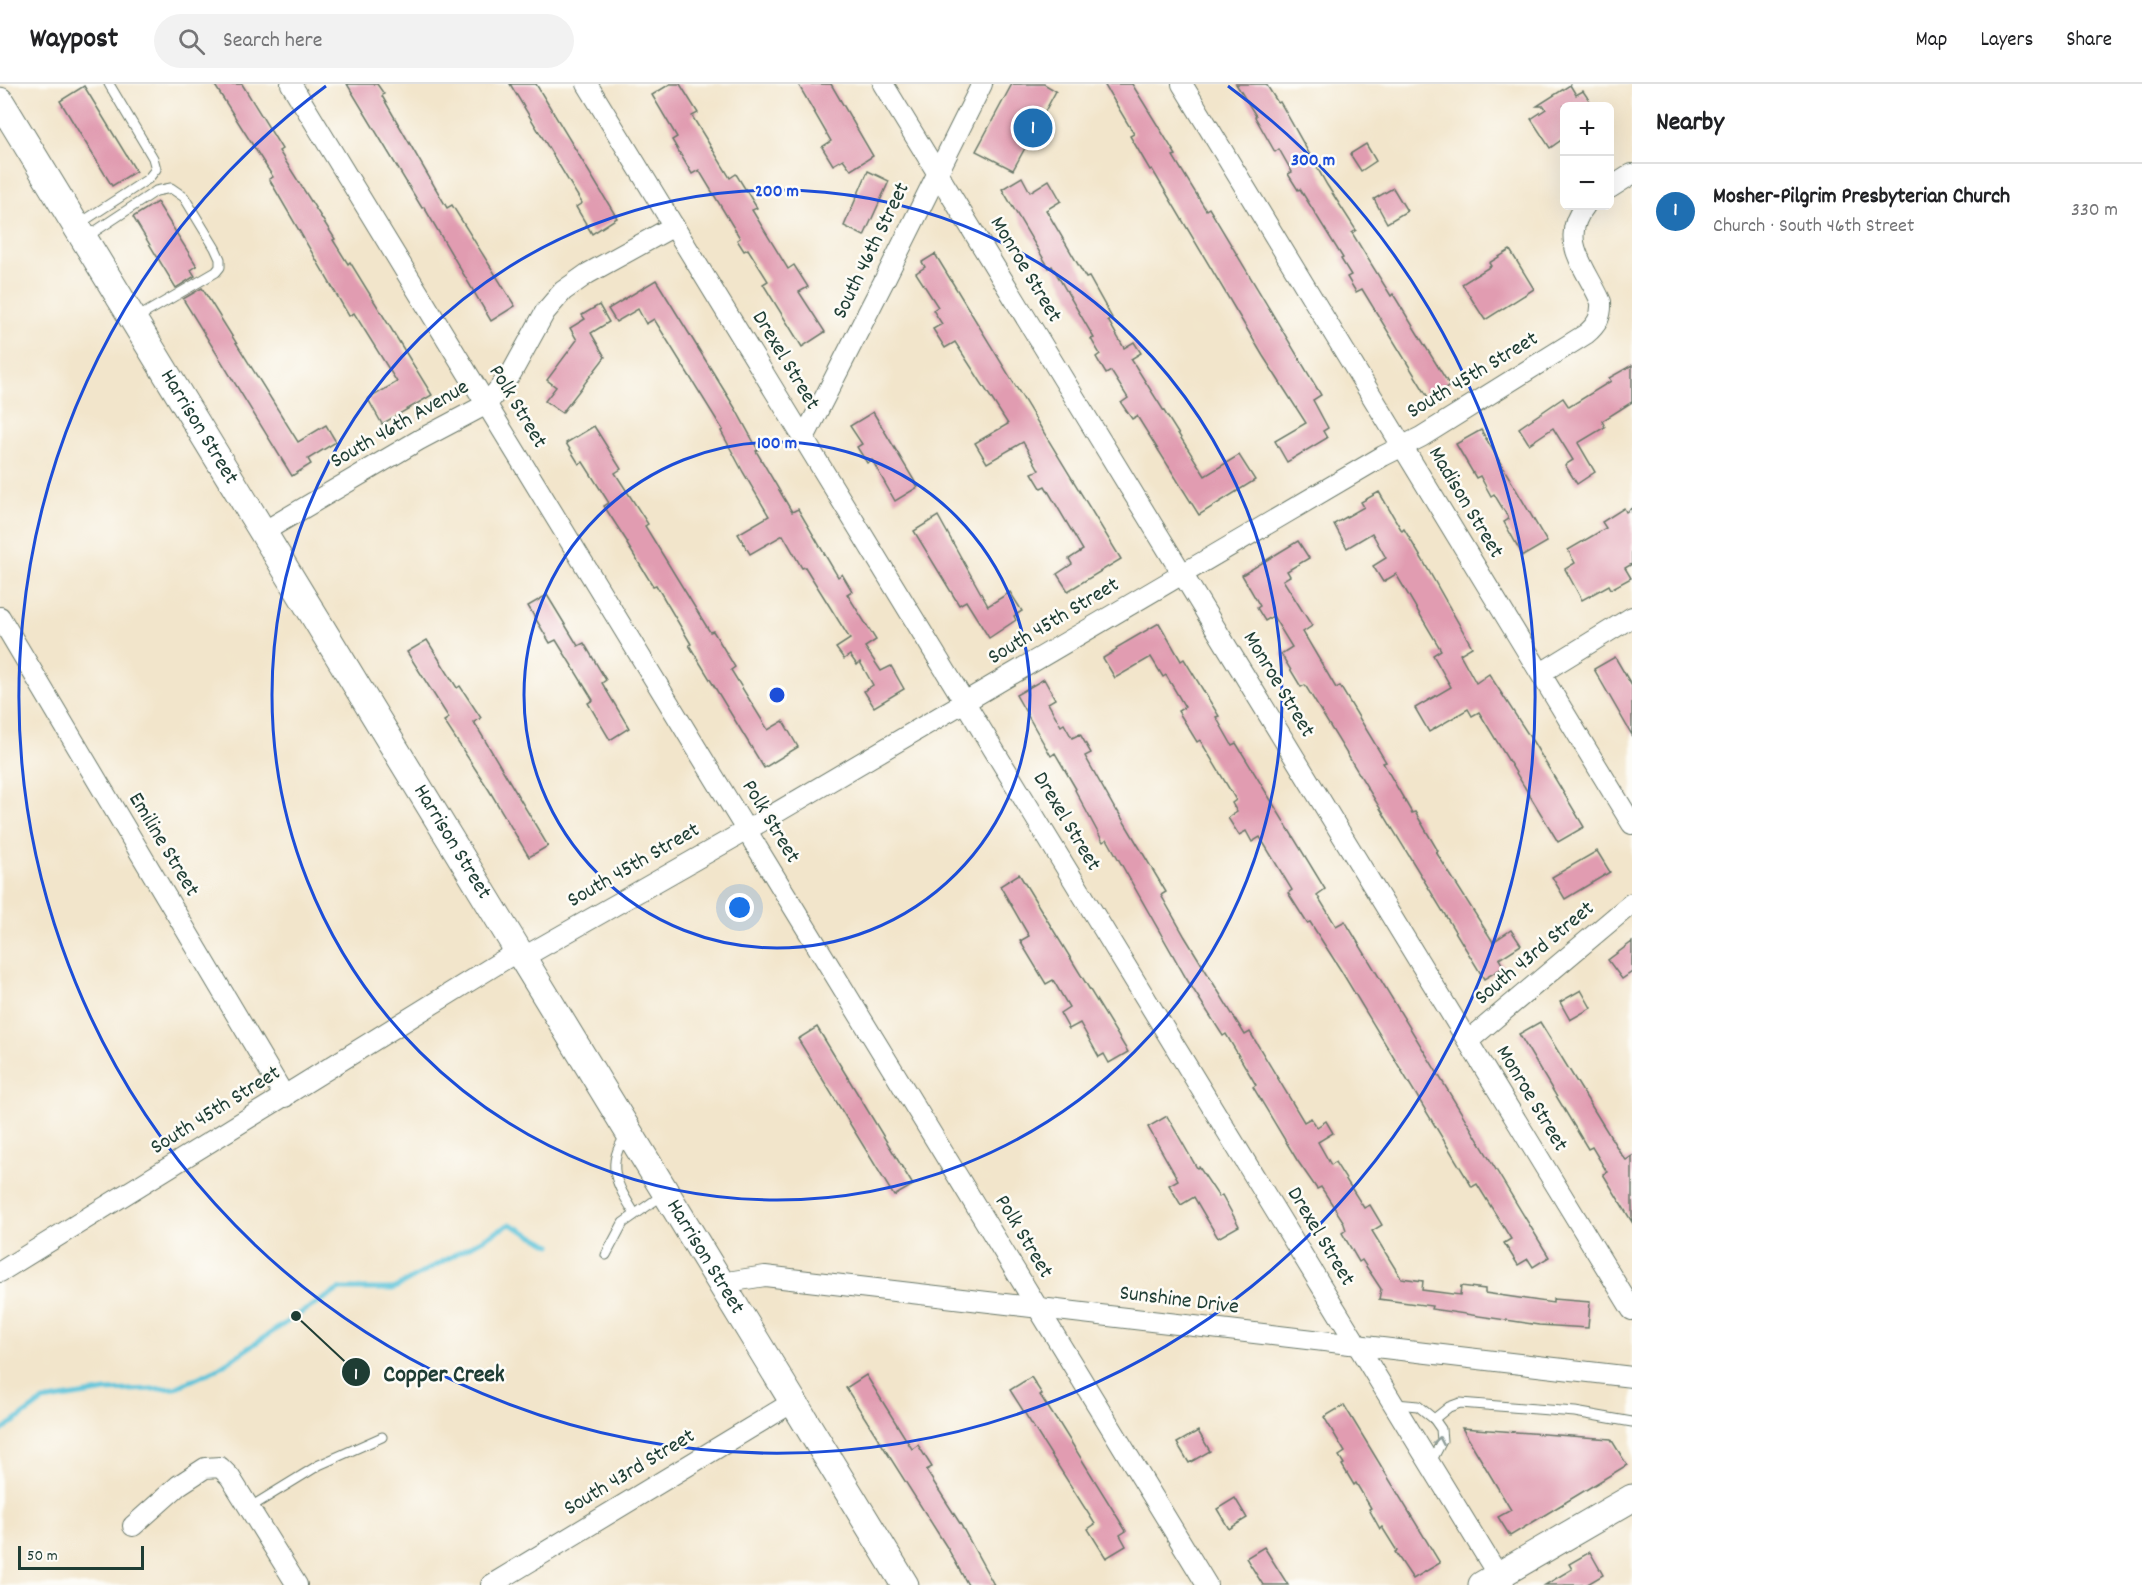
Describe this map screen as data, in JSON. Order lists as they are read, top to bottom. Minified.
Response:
{"streets":{"main road":["Harrison Street"],"street":["South 46th Street","Monroe Street","Drexel Street","South 45th Street","Polk Street","South 46th Avenue","Madison Street","Emiline Street","South 43rd Street","Sunshine Drive"]},"crossings":[["South 46th Street","Monroe Street"],["South 46th Street","Drexel Street"],["Monroe Street","South 45th Street"],["Monroe Street","South 43rd Street"],["Drexel Street","South 45th Street"],["Drexel Street","South 46th Avenue"],["Drexel Street","Sunshine Drive"],["South 45th Street","Polk Street"],["South 45th Street","Harrison Street"],["South 45th Street","Madison Street"],["South 45th Street","Emiline Street"],["Polk Street","South 46th Avenue"],["Polk Street","Sunshine Drive"],["South 46th Avenue","Harrison Street"],["Harrison Street","South 43rd Street"],["Harrison Street","Sunshine Drive"]],"places":["Copper Creek"],"scale_bar":"50 m","page":{"header":"Waypost","search":"Search here","nav":["Map","Layers","Share"],"heading":"Nearby","map_buttons":["+","−"],"pins":"1","list":[{"mark":"1","name":"Mosher-Pilgrim Presbyterian Church","note":"Church · South 46th Street","value":"330 m"}],"scale":"50 m"},"rings":["300 m","200 m","100 m"]}
